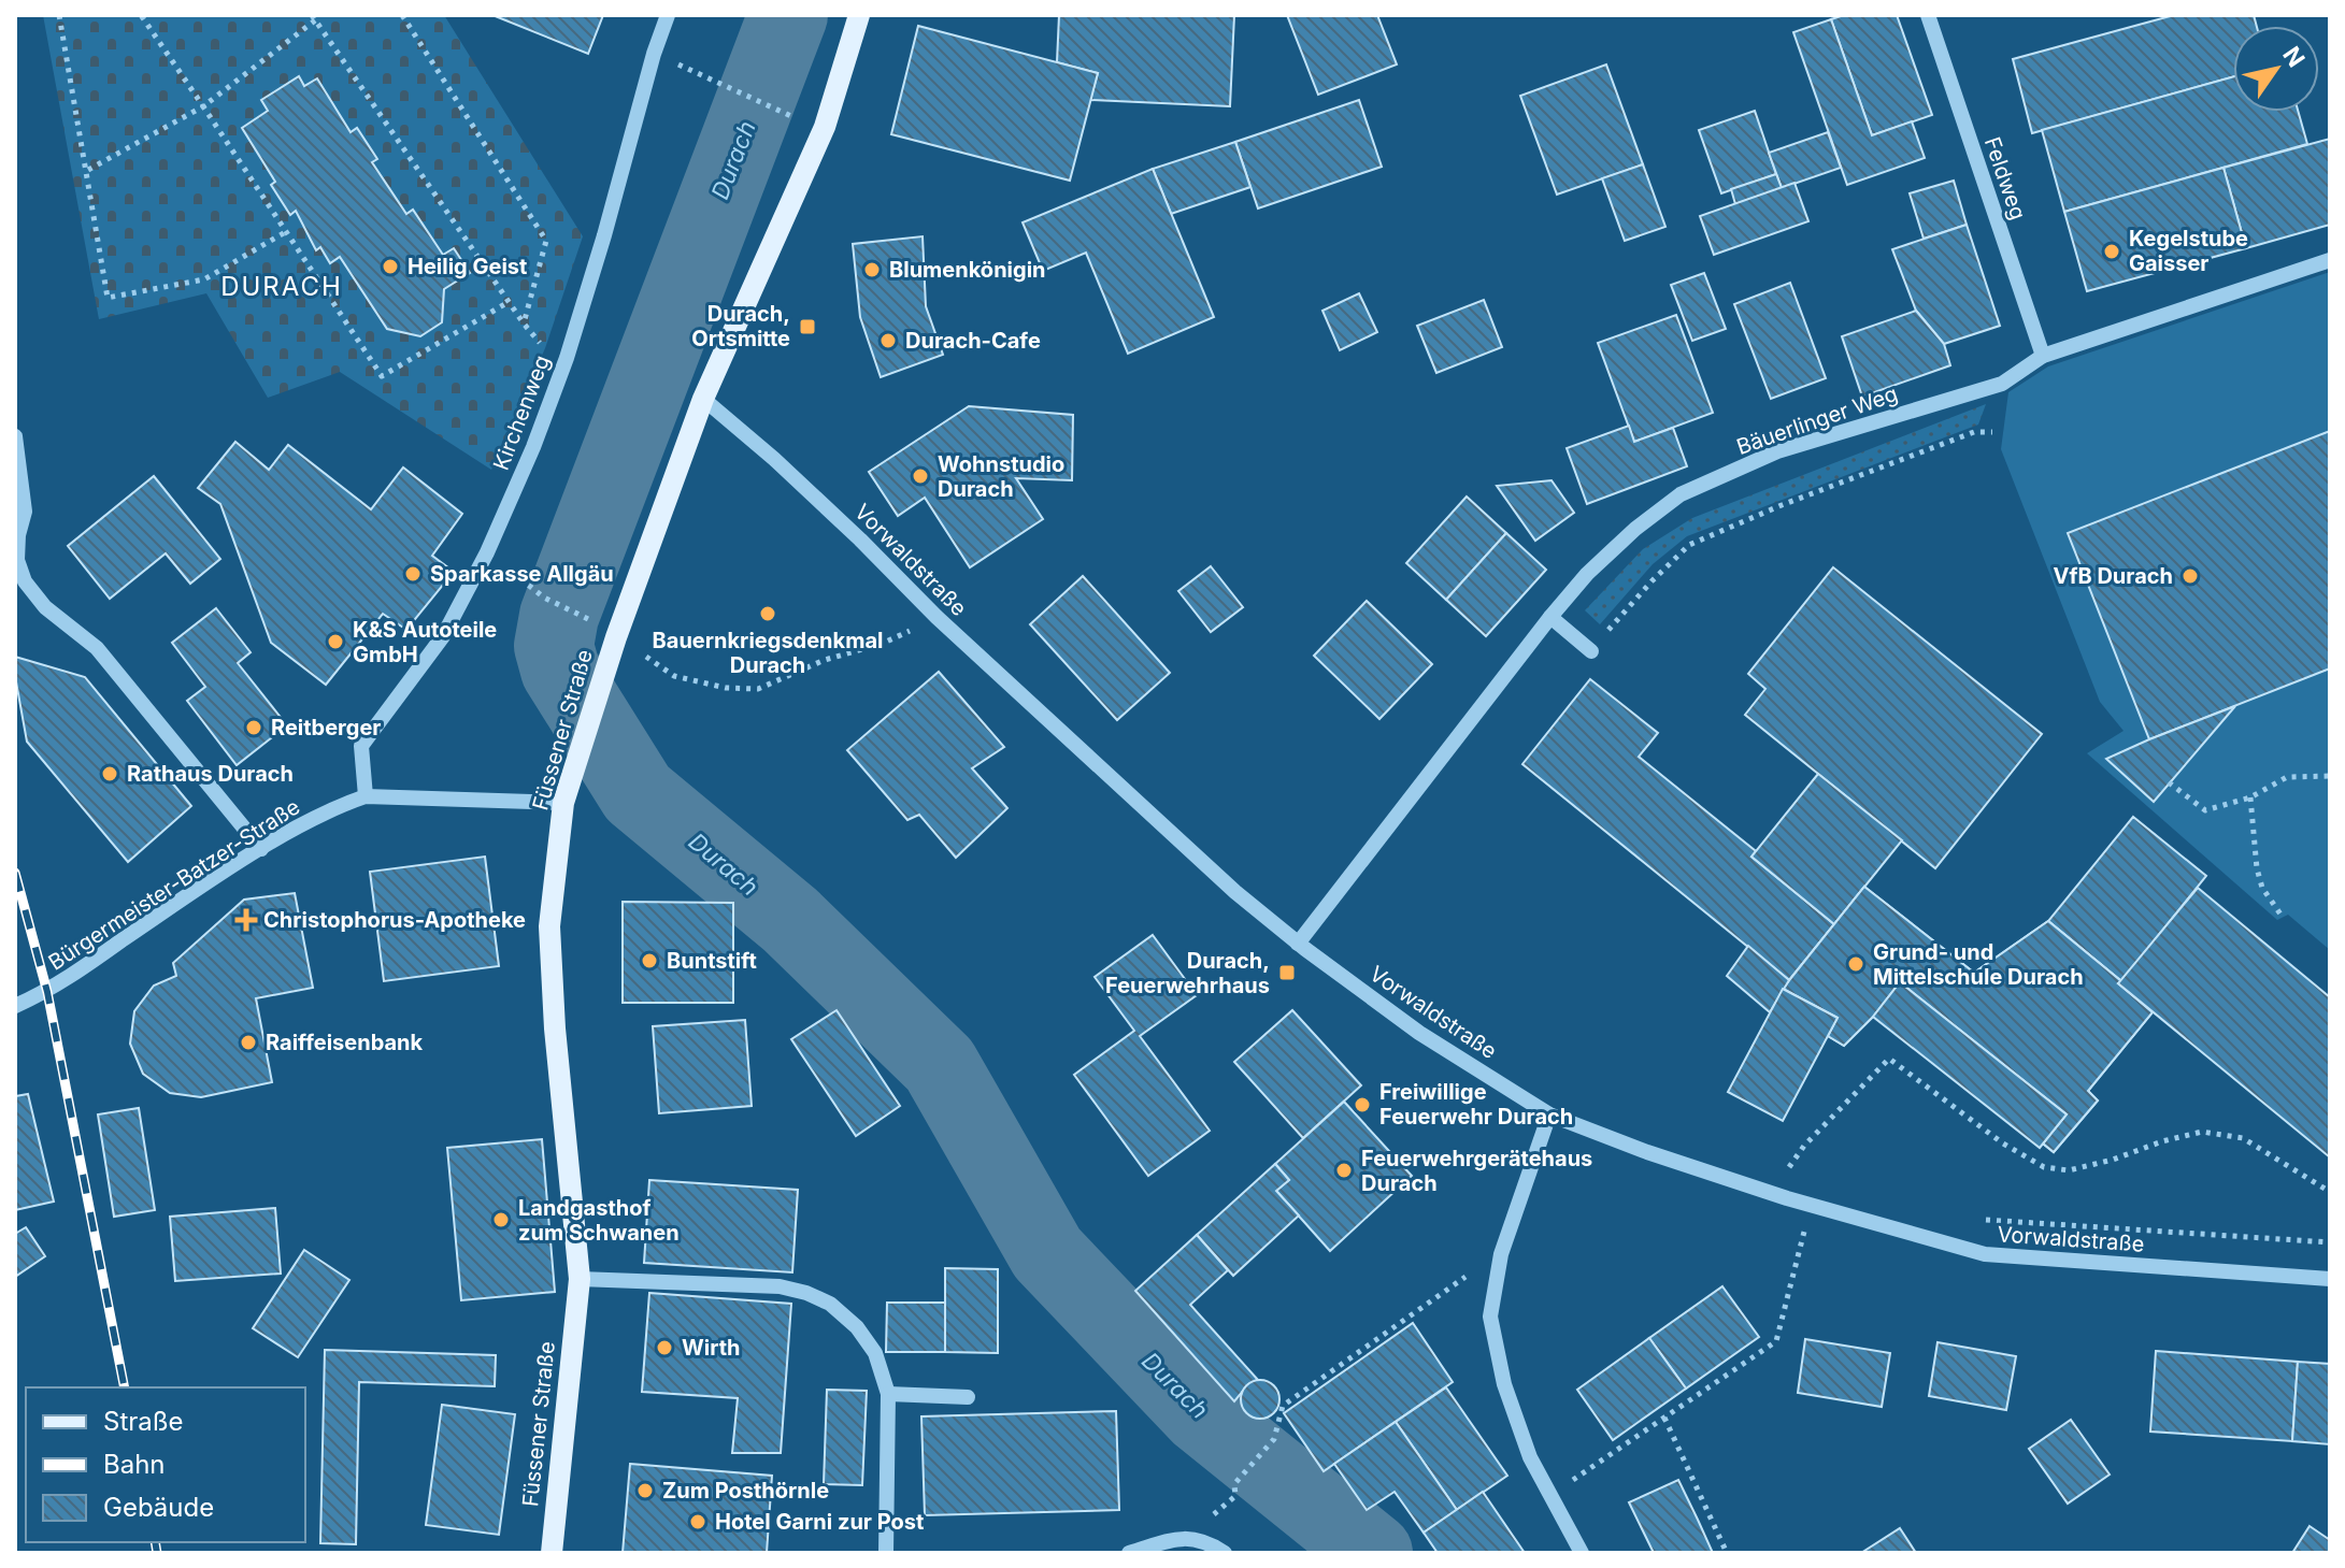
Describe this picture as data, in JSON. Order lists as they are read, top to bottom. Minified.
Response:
{"streets":{"main road":["Füssener Straße"],"street":["Feldweg","Kirchenweg","Bäuerlinger Weg","Vorwaldstraße","Bürgermeister-Batzer-Straße"]},"crossings":[["Feldweg","Bäuerlinger Weg"],["Kirchenweg","Bürgermeister-Batzer-Straße"],["Bäuerlinger Weg","Vorwaldstraße"],["Vorwaldstraße","Füssener Straße"],["Füssener Straße","Bürgermeister-Batzer-Straße"]],"districts":["DURACH"],"water":["Durach"],"places":{"other":["Kegelstube Gaisser","Heilig Geist","Blumenkönigin","Durach-Cafe","Wohnstudio Durach","Sparkasse Allgäu","VfB Durach","Bauernkriegsdenkmal Durach","K&S Autoteile GmbH","Reitberger","Rathaus Durach","Buntstift","Grund- und Mittelschule Durach","Raiffeisenbank","Freiwillige Feuerwehr Durach","Feuerwehrgerätehaus Durach","Landgasthof zum Schwanen","Wirth","Zum Posthörnle","Hotel Garni zur Post"],"transit":["Durach, Ortsmitte","Durach, Feuerwehrhaus"],"health":["Christophorus-Apotheke"]},"legend":["Straße","Bahn","Gebäude"],"north":"top right"}
